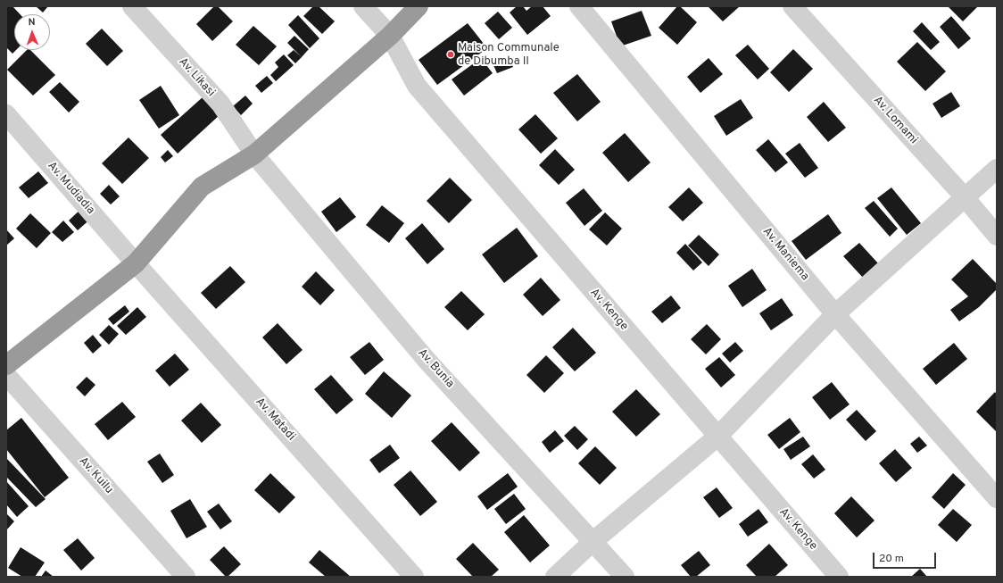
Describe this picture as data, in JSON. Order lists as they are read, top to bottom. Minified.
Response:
{"streets":{"street":["Av. Likasi","Av. Lomami","Av. Mudiadia","Av. Maniema","Av. Kenge","Av. Bunia","Av. Matadi","Av. Kuilu"]},"crossings":[["Av. Likasi","Av. Bunia"],["Av. Mudiadia","Av. Matadi"]],"places":["Maison Communale de Dibumba II"],"scale_bar":"20 m","north":"top"}
